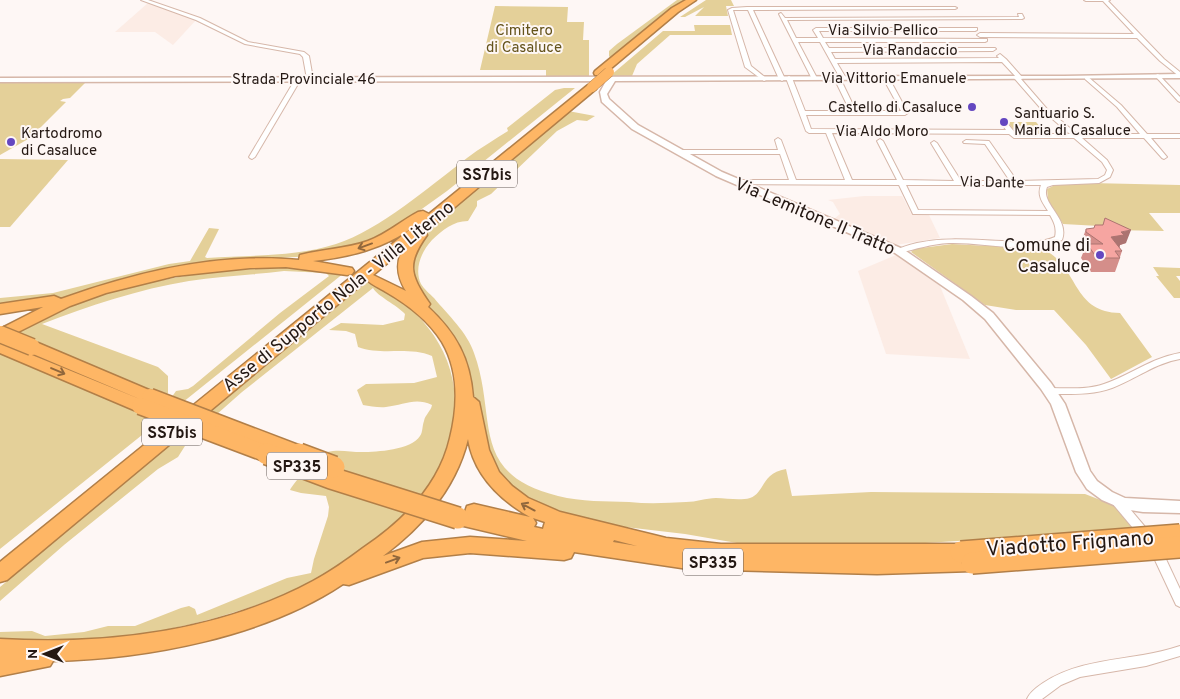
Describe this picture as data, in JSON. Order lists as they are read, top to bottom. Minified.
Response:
{"streets":{"highway":["SS7bis","Asse di Supporto Nola - Villa Literno","SP335","Viadotto Frignano"],"street":["Via Silvio Pellico","Via Randaccio","Via Vittorio Emanuele","Strada Provinciale 46","Via Aldo Moro","Via Dante","Via Lemitone II Tratto"]},"crossings":[["Via Silvio Pellico","Via Randaccio"],["Via Silvio Pellico","Via Vittorio Emanuele"],["Via Silvio Pellico","Via Dante"],["Via Randaccio","Via Dante"],["Via Vittorio Emanuele","Via Aldo Moro"],["Via Vittorio Emanuele","Via Dante"],["Via Vittorio Emanuele","Via Lemitone II Tratto"],["Via Vittorio Emanuele","Asse di Supporto Nola - Villa Literno"],["Strada Provinciale 46","Asse di Supporto Nola - Villa Literno"],["Via Dante","Via Lemitone II Tratto"],["Via Lemitone II Tratto","Asse di Supporto Nola - Villa Literno"],["SP335","Viadotto Frignano"]],"parks":["Cimitero di Casaluce"],"places":["Castello di Casaluce","Santuario S. Maria di Casaluce","Kartodromo di Casaluce","Comune di Casaluce"],"north":"left"}
